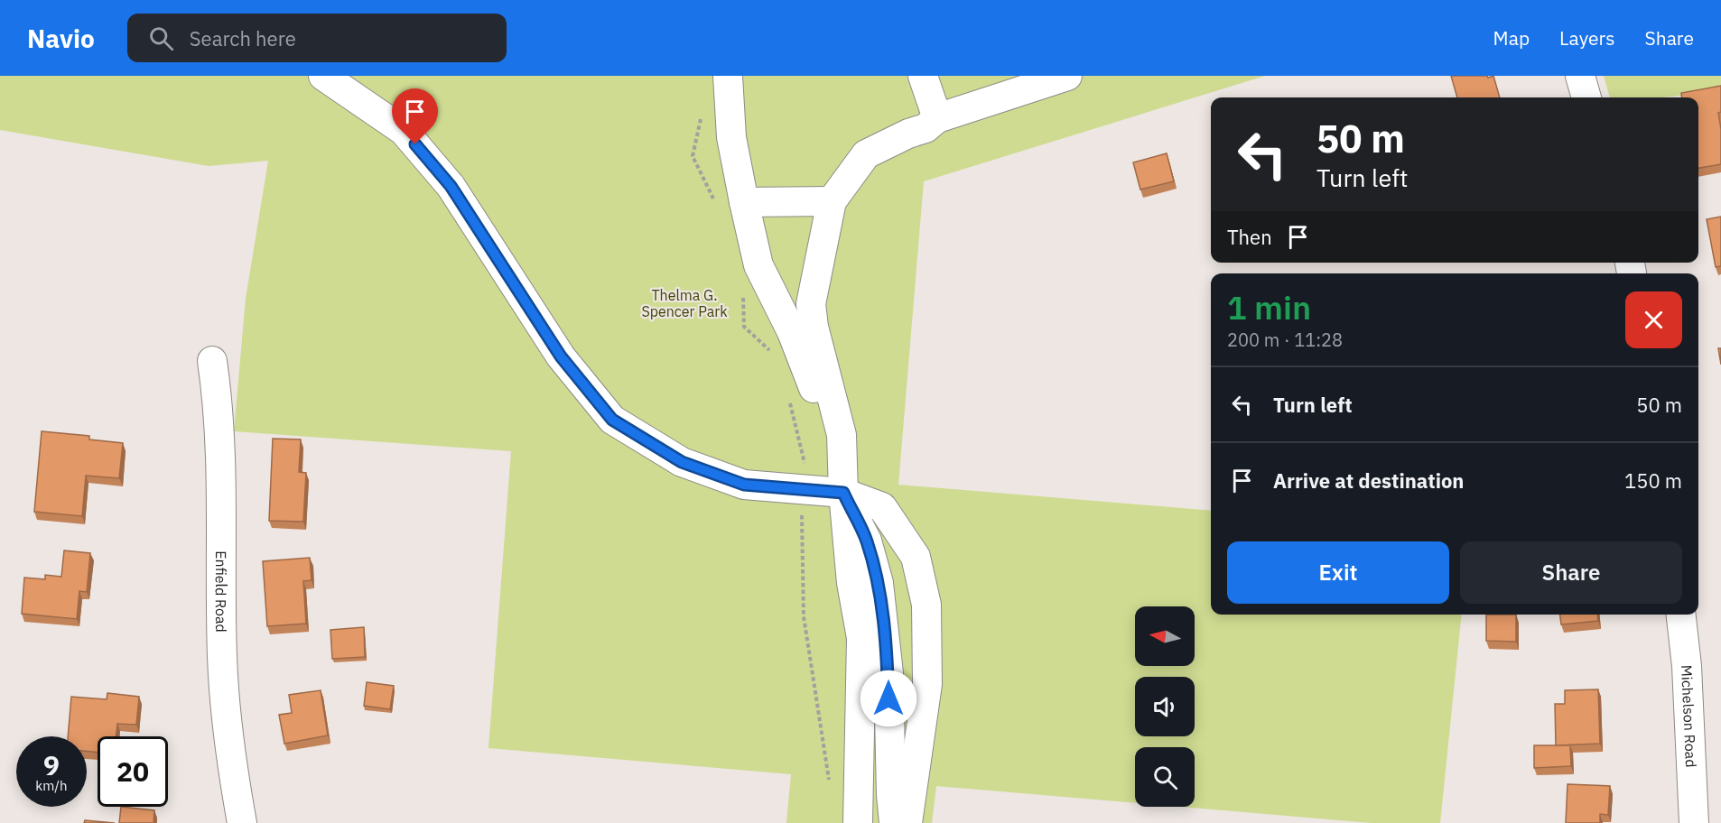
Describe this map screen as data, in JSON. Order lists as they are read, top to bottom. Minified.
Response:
{"streets":{"street":["Enfield Road","Michelson Road"]},"parks":["Thelma G. Spencer Park"],"north":"left","page":{"header":"Navio","search":"Search here","nav":["Map","Layers","Share"],"turn":["50 m","Turn left"],"then":"Then","heading":["1 min","200 m · 11:28"],"list":[{"name":"Turn left","value":"50 m"},{"name":"Arrive at destination","value":"150 m"}],"buttons":["Exit","Share"],"speed":"9 km/h","limit":"20"}}
